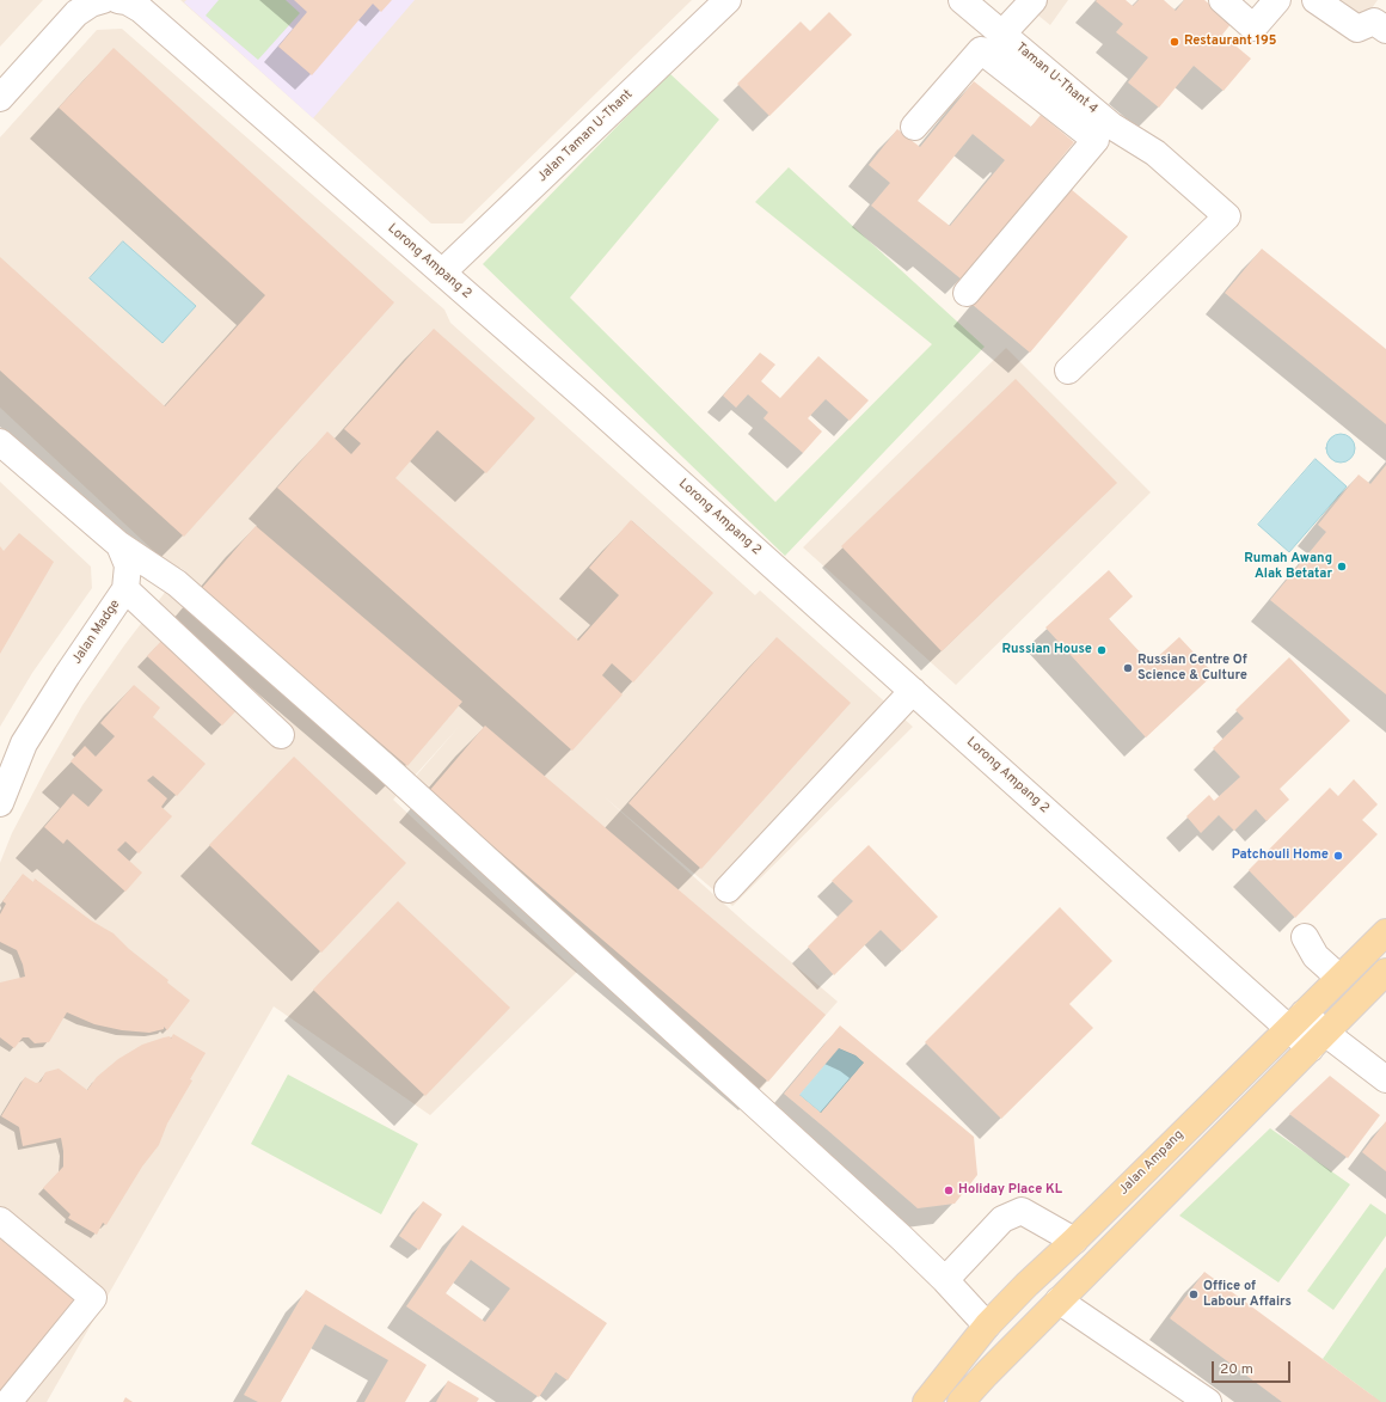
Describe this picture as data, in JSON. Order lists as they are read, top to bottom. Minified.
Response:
{"streets":{"main road":["Jalan Ampang"],"street":["Taman U-Thant 4","Jalan Taman U-Thant","Lorong Ampang 2","Jalan Madge"]},"crossings":[["Jalan Taman U-Thant","Lorong Ampang 2"],["Lorong Ampang 2","Jalan Ampang"]],"places":["Restaurant 195","Rumah Awang Alak Betatar","Russian House","Russian Centre Of Science & Culture","Patchouli Home","Holiday Place KL","Office of Labour Affairs"],"scale_bar":"20 m"}
